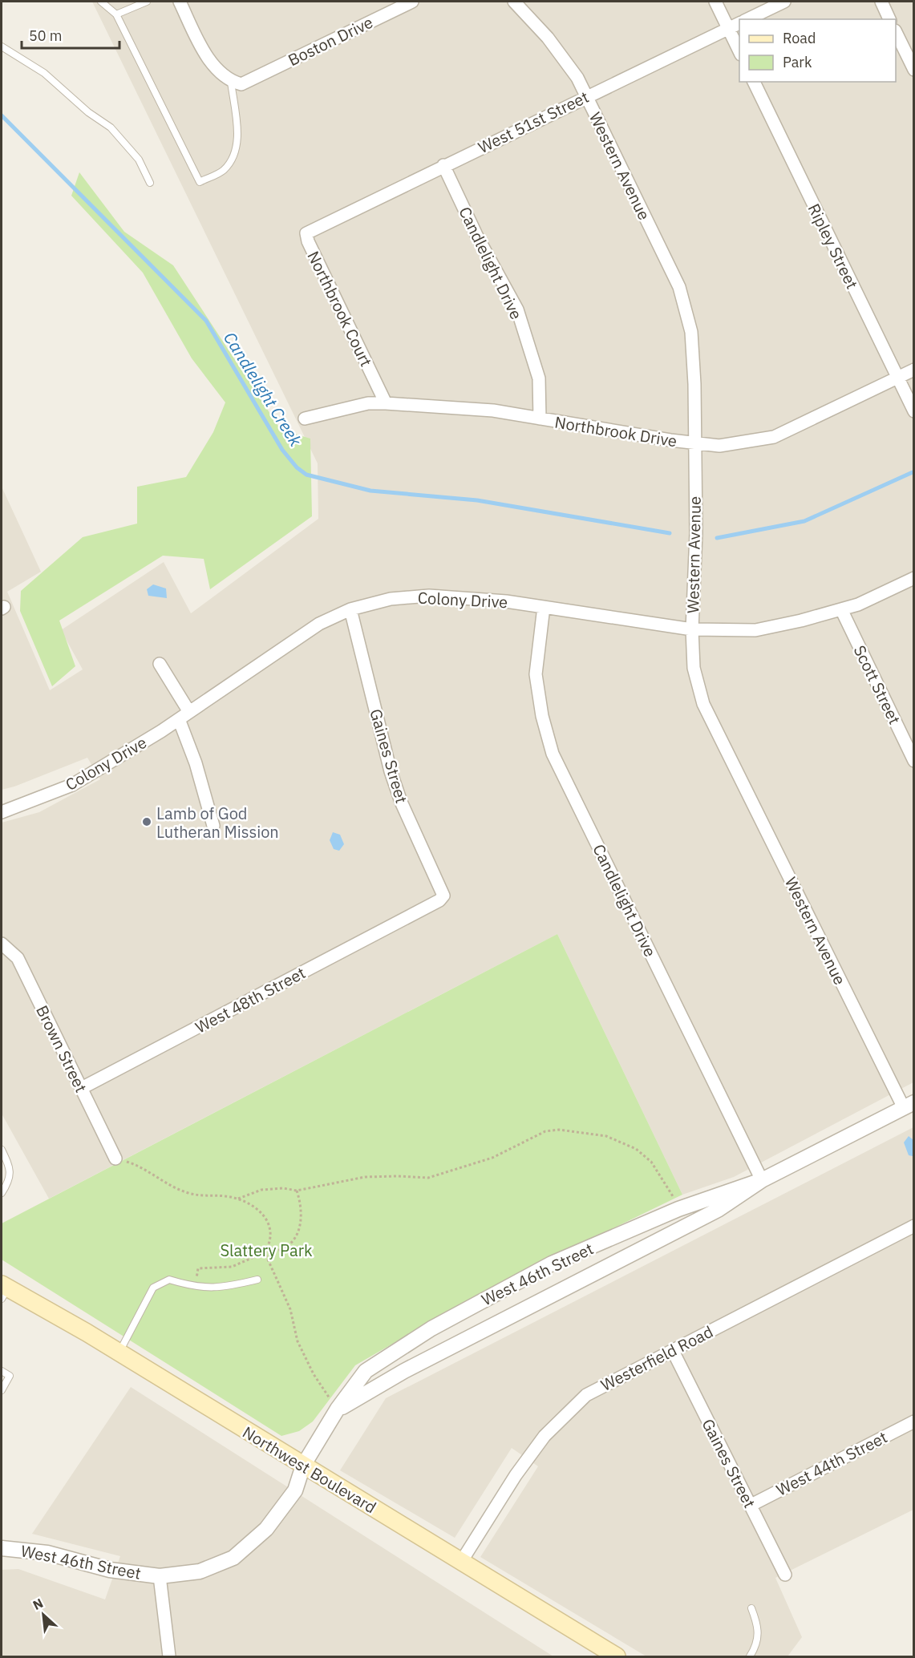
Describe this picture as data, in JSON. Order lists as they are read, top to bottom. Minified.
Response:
{"streets":{"main road":["Northwest Boulevard"],"street":["Boston Drive","West 51st Street","Western Avenue","Ripley Street","Candlelight Drive","Northbrook Court","Northbrook Drive","Colony Drive","Scott Street","Gaines Street","West 48th Street","Brown Street","West 46th Street","Westerfield Road","West 44th Street"]},"crossings":[["West 51st Street","Western Avenue"],["West 51st Street","Candlelight Drive"],["West 51st Street","Northbrook Court"],["Western Avenue","Northbrook Drive"],["Western Avenue","Colony Drive"],["Western Avenue","West 46th Street"],["Ripley Street","Northbrook Drive"],["Candlelight Drive","Northbrook Drive"],["Candlelight Drive","Colony Drive"],["Candlelight Drive","West 46th Street"],["Northbrook Court","Northbrook Drive"],["Colony Drive","Scott Street"],["Colony Drive","Gaines Street"],["Gaines Street","West 48th Street"],["Gaines Street","Westerfield Road"],["Gaines Street","West 44th Street"],["West 48th Street","Brown Street"],["West 46th Street","Northwest Boulevard"],["Westerfield Road","Northwest Boulevard"]],"water":["Candlelight Creek"],"parks":["Slattery Park"],"places":["Lamb of God Lutheran Mission"],"legend":["Road","Park"],"scale_bar":"50 m","north":"top left"}
